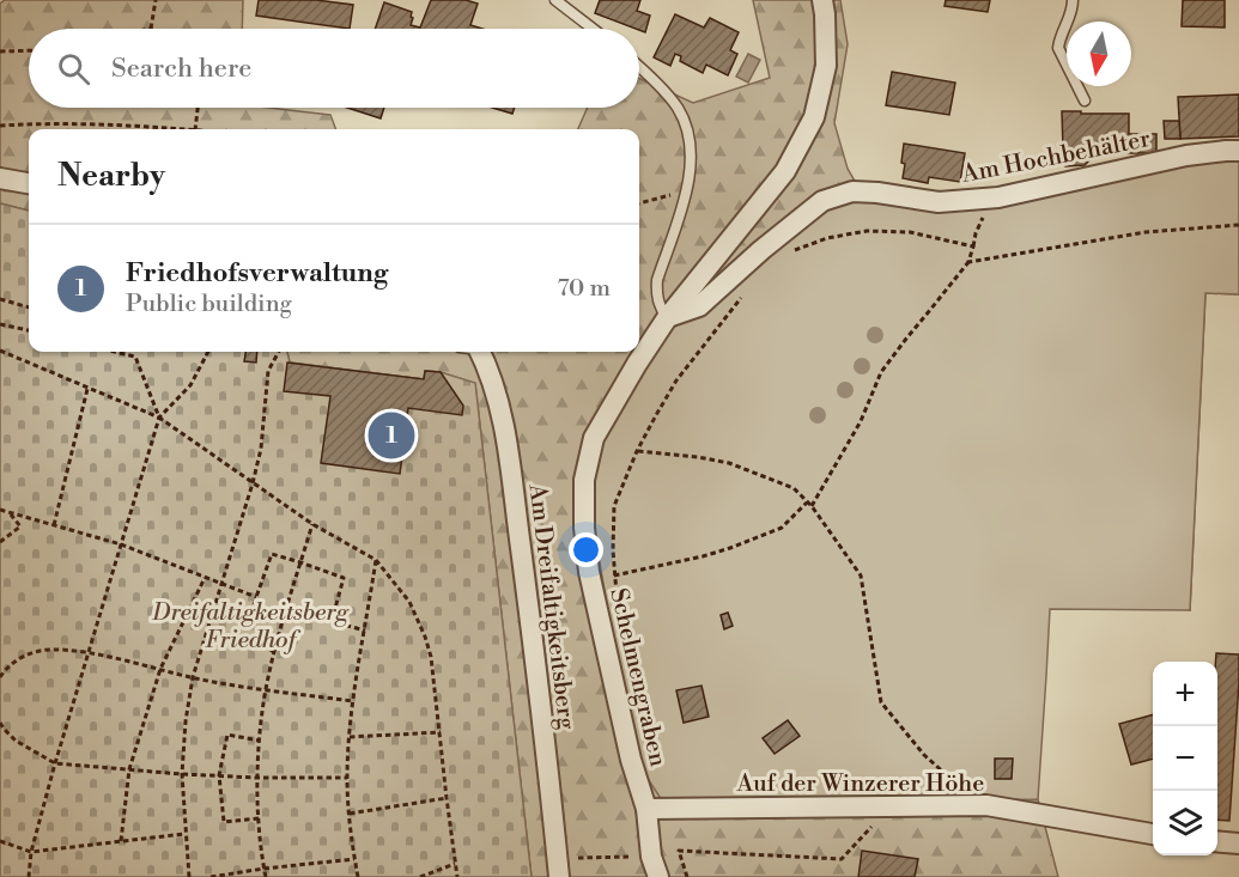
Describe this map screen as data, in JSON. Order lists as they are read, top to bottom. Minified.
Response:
{"streets":{"street":["Am Hochbehälter","Am Dreifaltigkeitsberg","Schelmengraben","Auf der Winzerer Höhe"]},"crossings":[["Am Hochbehälter","Schelmengraben"],["Schelmengraben","Auf der Winzerer Höhe"]],"parks":["Dreifaltigkeitsberg Friedhof"],"north":"bottom","page":{"search":"Search here","heading":"Nearby","list":[{"mark":"1","name":"Friedhofsverwaltung","note":"Public building","value":"70 m"}],"pins":"1","map_buttons":["+","−"]}}
